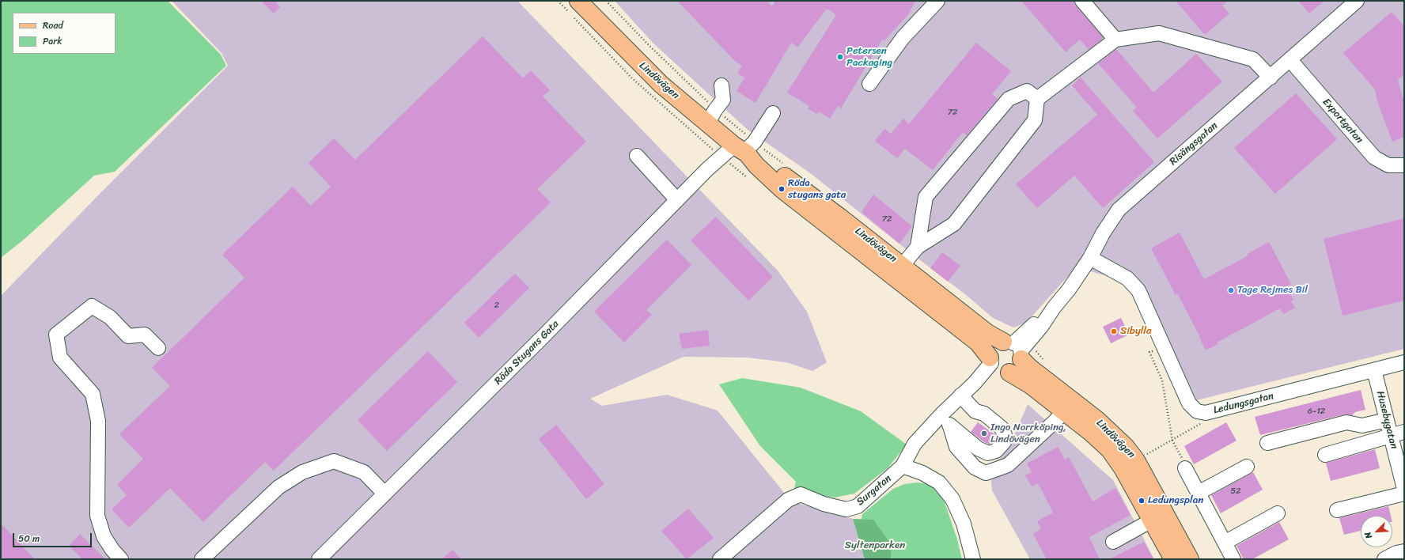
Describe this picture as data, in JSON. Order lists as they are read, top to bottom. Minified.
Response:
{"streets":{"main road":["Lindövägen"],"street":["Exportgatan","Risängsgatan","Röda Stugans Gata","Ledungsgatan","Husebygatan","Surgatan"]},"crossings":[["Lindövägen","Risängsgatan"],["Lindövägen","Röda Stugans Gata"],["Lindövägen","Surgatan"],["Exportgatan","Risängsgatan"],["Risängsgatan","Ledungsgatan"],["Ledungsgatan","Husebygatan"]],"parks":["Syltenparken"],"places":["Petersen Packaging","Röda stugans gata","Tage Rejmes Bil","Sibylla","Ingo Norrköping, Lindövägen","Ledungsplan"],"house_numbers":["72","72","2","6-12","52"],"legend":["Road","Park"],"scale_bar":"50 m","north":"bottom left"}
